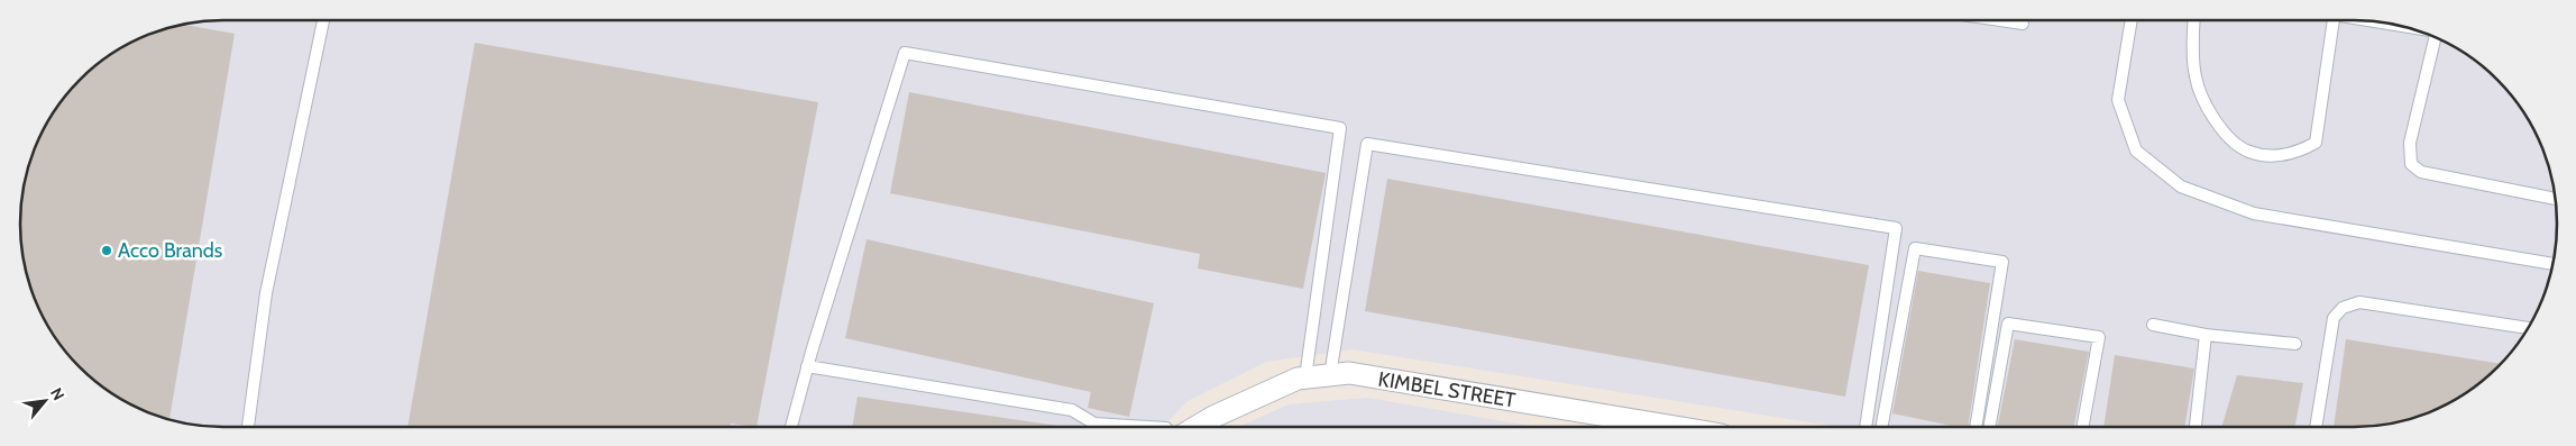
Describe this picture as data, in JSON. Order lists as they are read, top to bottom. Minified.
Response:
{"streets":{"street":["KIMBEL STREET"]},"places":["Acco Brands"],"north":"top right"}
